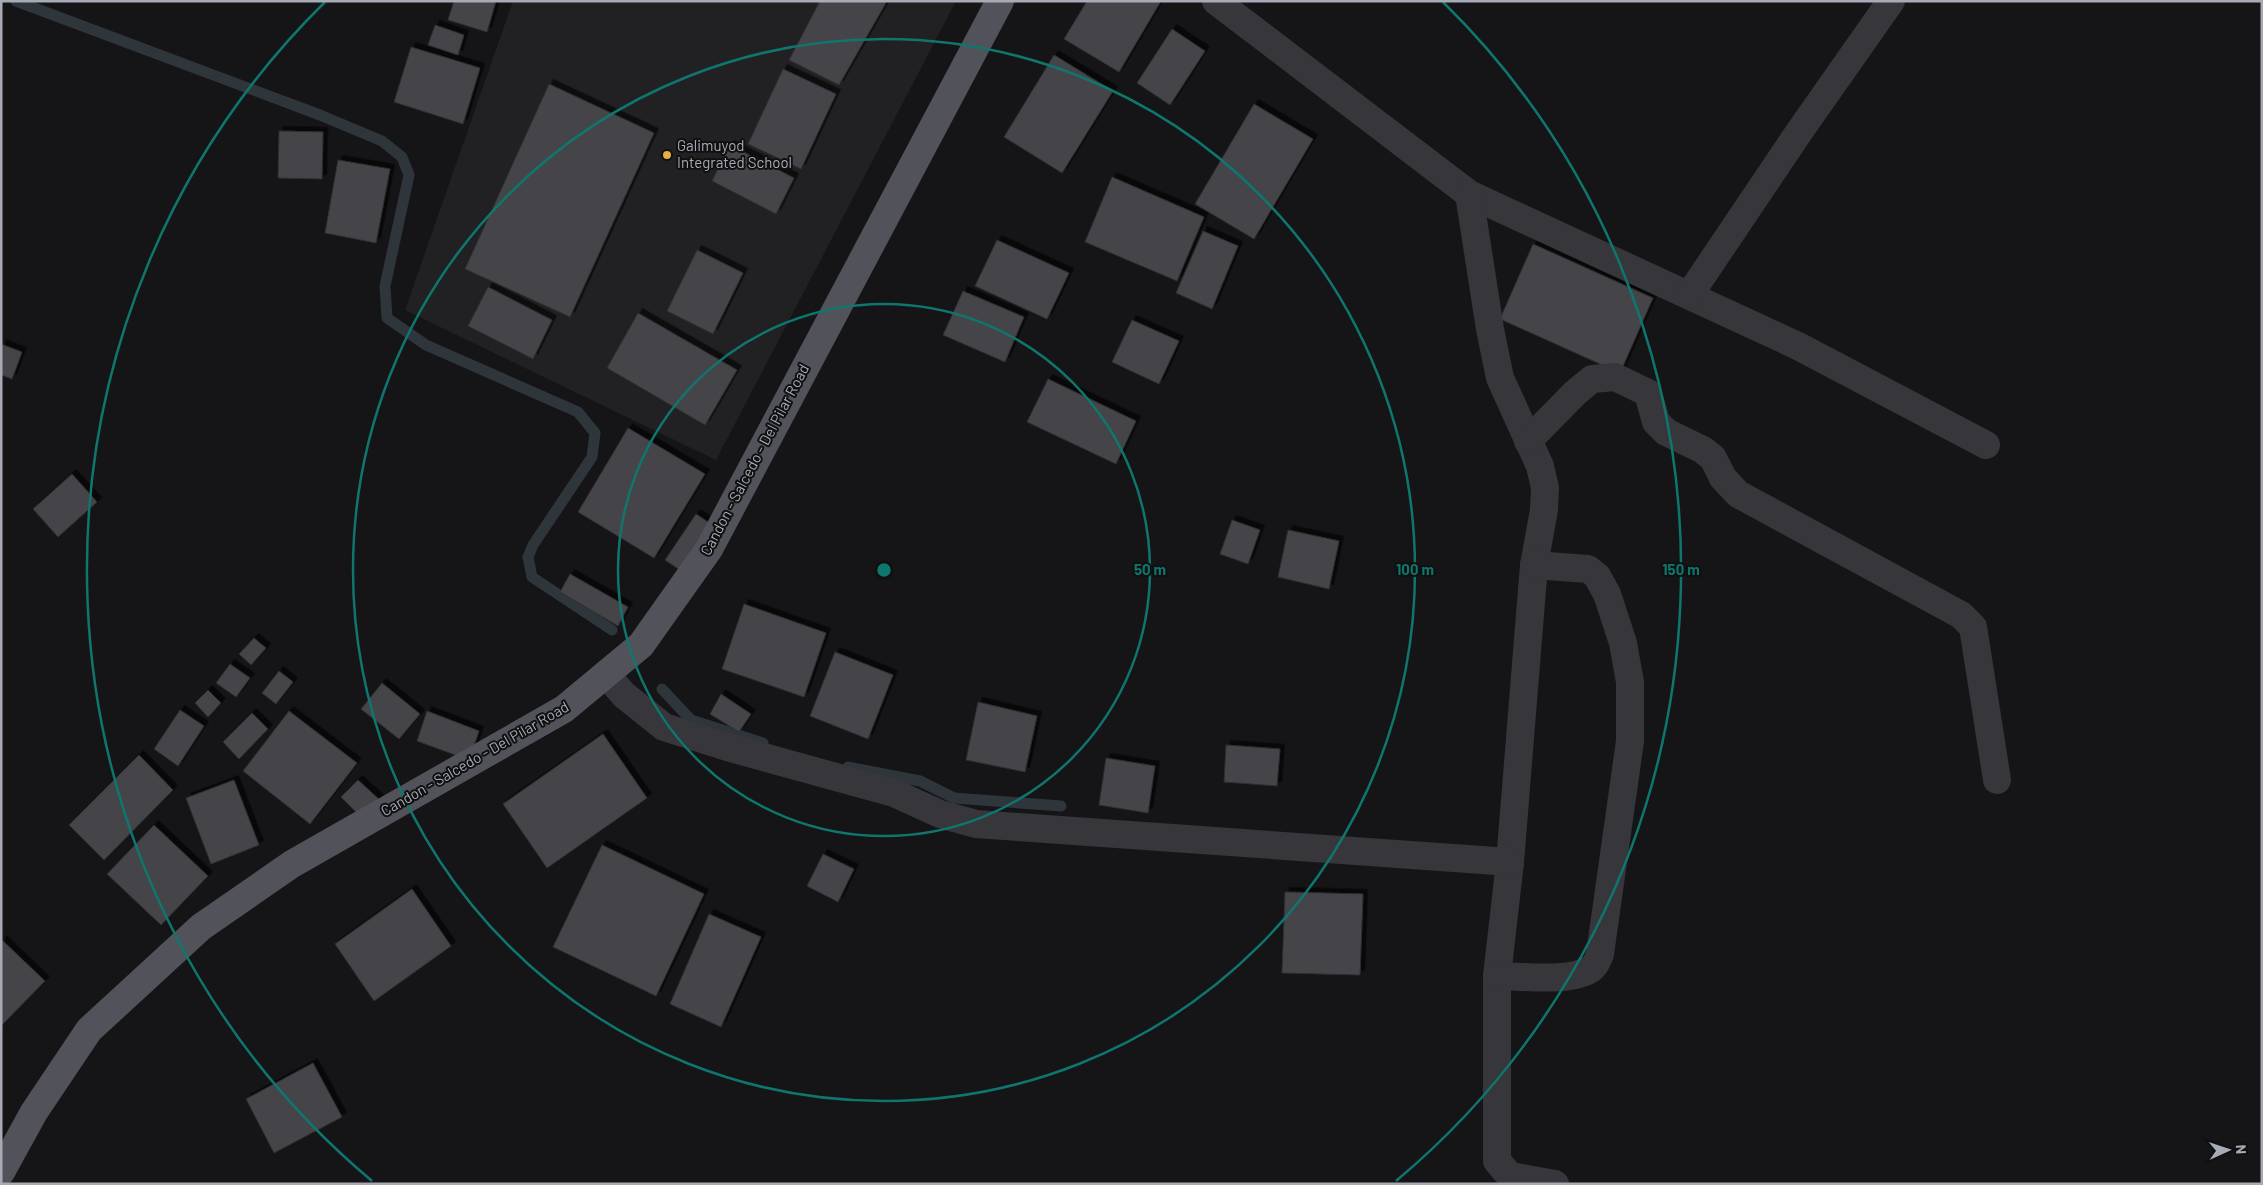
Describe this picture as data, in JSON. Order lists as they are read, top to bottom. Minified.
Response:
{"streets":{"main road":["Candon - Salcedo - Del Pilar Road"]},"places":["Galimuyod Integrated School"],"north":"right","rings":["50 m","100 m","150 m"]}
